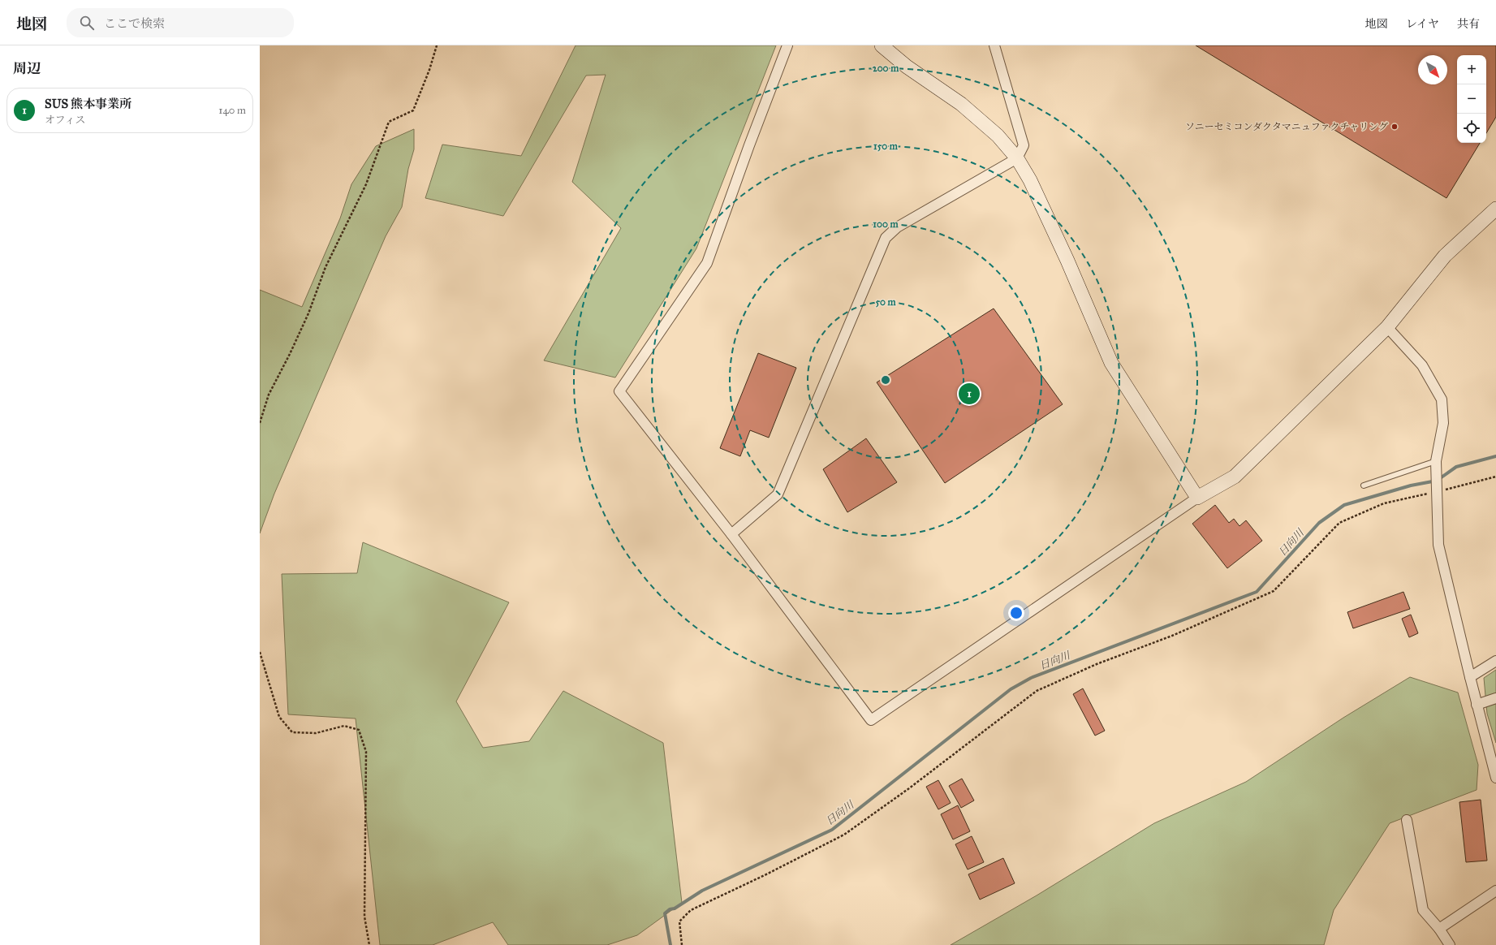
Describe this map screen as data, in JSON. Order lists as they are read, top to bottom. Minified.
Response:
{"water":["日向川"],"places":["ソニーセミコンダクタマニュファクチャリング"],"north":"bottom right","page":{"header":"地図","search":"ここで検索","nav":["地図","レイヤ","共有"],"heading":"周辺","map_buttons":["+","−"],"list":[{"mark":"1","name":"SUS 熊本事業所","note":"オフィス","value":"140 m"}],"pins":"1"},"rings":["200 m","150 m","100 m","50 m"]}
